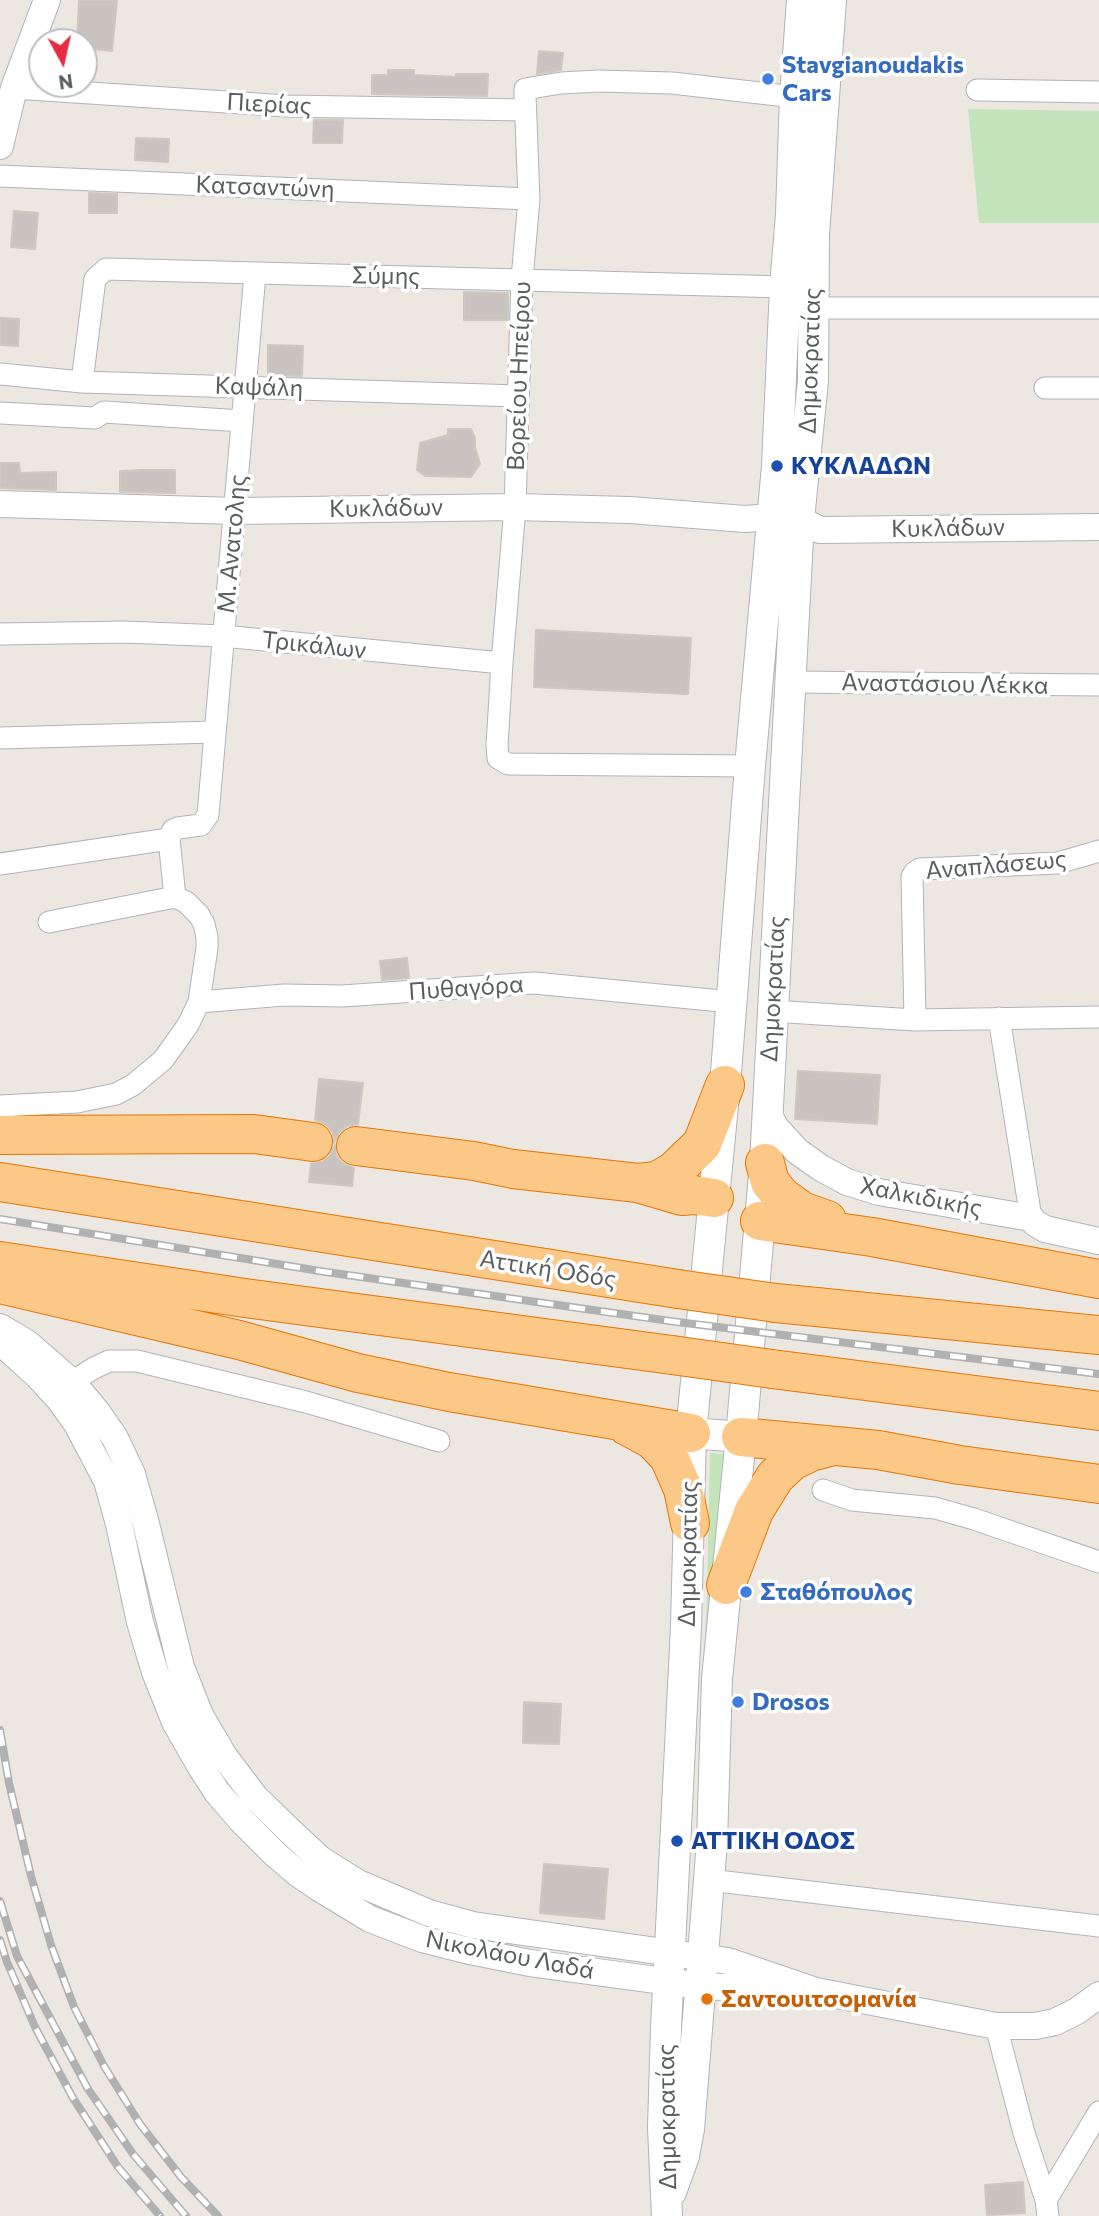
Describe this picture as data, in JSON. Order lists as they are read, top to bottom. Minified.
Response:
{"streets":{"highway":["Αττική Οδός"],"main road":["Δημοκρατίας"],"street":["Πιερίας","Κατσαντώνη","Σύμης","Βορείου Ηπείρου","Καψάλη","Κυκλάδων","Μ. Ανατολης","Τρικάλων","Αναστάσιου Λέκκα","Αναπλάσεως","Πυθαγόρα","Χαλκιδικής","Νικολάου Λαδά"]},"crossings":[["Πιερίας","Δημοκρατίας"],["Πιερίας","Βορείου Ηπείρου"],["Κατσαντώνη","Βορείου Ηπείρου"],["Σύμης","Δημοκρατίας"],["Σύμης","Βορείου Ηπείρου"],["Σύμης","Καψάλη"],["Σύμης","Μ. Ανατολης"],["Δημοκρατίας","Βορείου Ηπείρου"],["Δημοκρατίας","Κυκλάδων"],["Δημοκρατίας","Αναστάσιου Λέκκα"],["Δημοκρατίας","Πυθαγόρα"],["Δημοκρατίας","Χαλκιδικής"],["Δημοκρατίας","Νικολάου Λαδά"],["Βορείου Ηπείρου","Καψάλη"],["Βορείου Ηπείρου","Κυκλάδων"],["Βορείου Ηπείρου","Τρικάλων"],["Καψάλη","Μ. Ανατολης"],["Κυκλάδων","Μ. Ανατολης"],["Μ. Ανατολης","Τρικάλων"]],"places":["Stavgianoudakis Cars","ΚΥΚΛΑΔΩΝ","Σταθόπουλος","Drosos","ΑΤΤΙΚΗ ΟΔΟΣ","Σαντουιτσομανία"],"north":"bottom"}
